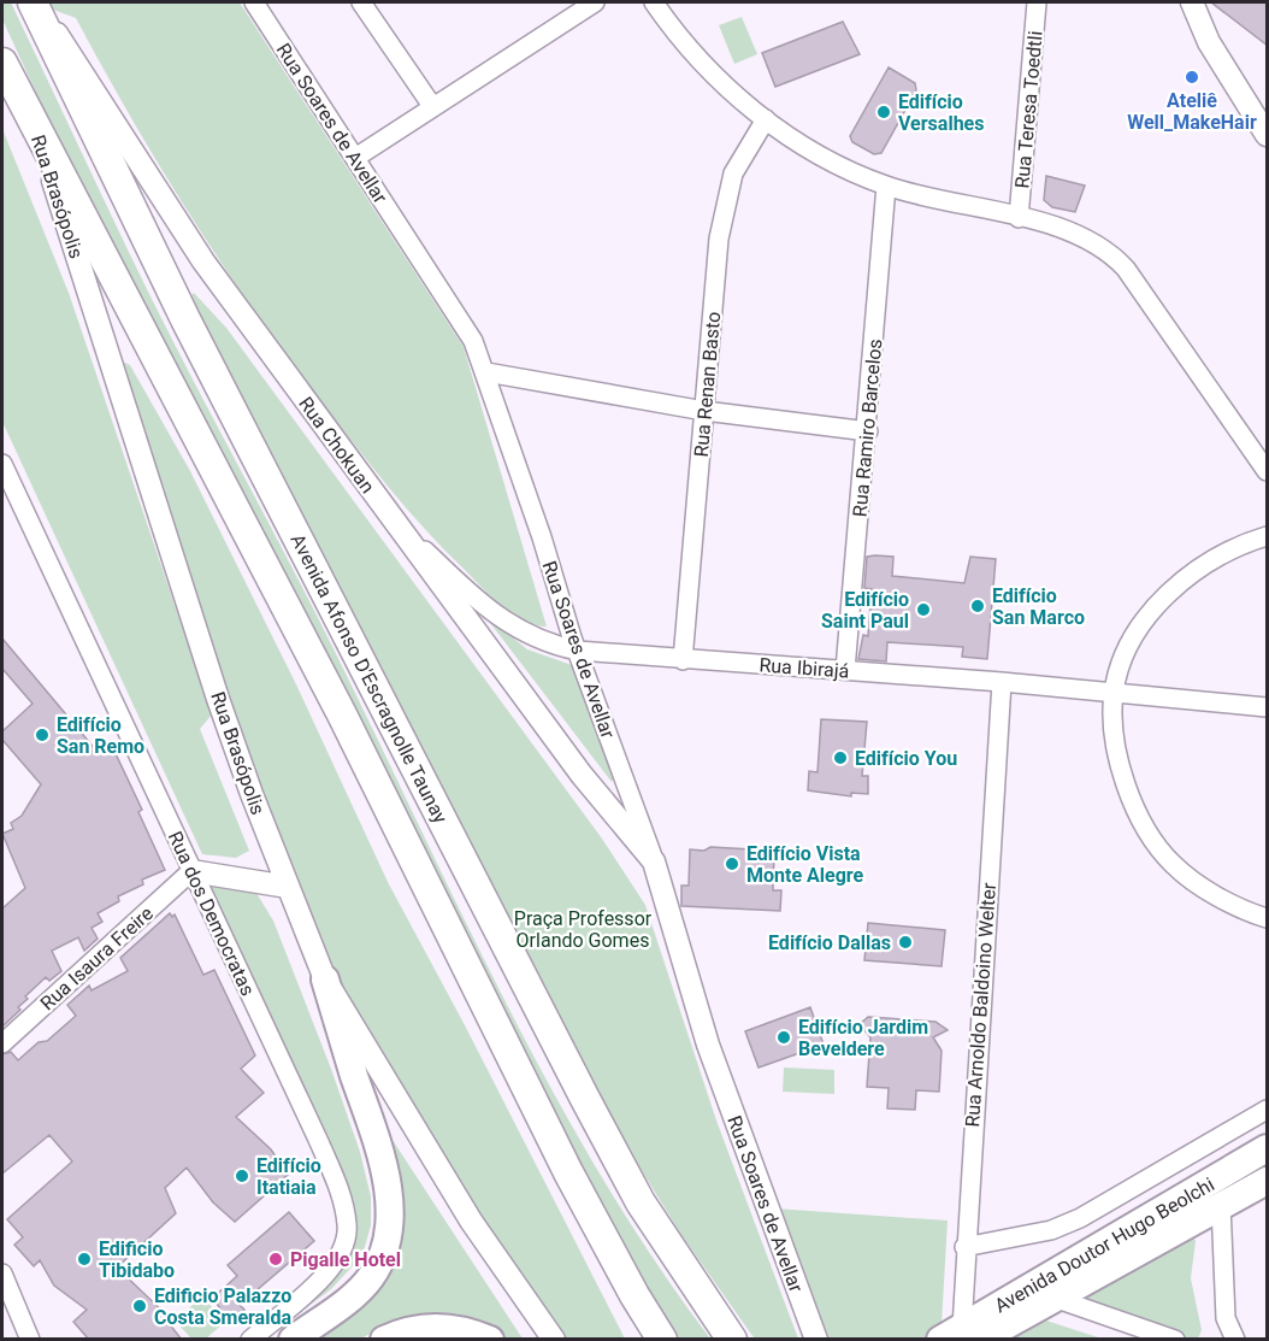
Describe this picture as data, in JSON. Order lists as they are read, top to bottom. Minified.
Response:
{"streets":{"highway":["Avenida Afonso D'Escragnolle Taunay"],"main road":["Avenida Doutor Hugo Beolchi"],"street":["Rua Teresa Toedtli","Rua Soares de Avellar","Rua Brasópolis","Rua Renan Basto","Rua Ramiro Barcelos","Rua Chokuan","Rua Ibirajá","Rua dos Democratas","Rua Isaura Freire","Rua Arnoldo Baldoino Welter"]},"crossings":[["Rua Soares de Avellar","Rua Chokuan"],["Rua Soares de Avellar","Rua Ibirajá"],["Rua Brasópolis","Avenida Afonso D'Escragnolle Taunay"],["Rua Renan Basto","Rua Ibirajá"],["Rua Ramiro Barcelos","Rua Ibirajá"],["Rua Chokuan","Rua Ibirajá"],["Rua Chokuan","Avenida Afonso D'Escragnolle Taunay"],["Rua Ibirajá","Rua Arnoldo Baldoino Welter"],["Rua dos Democratas","Rua Isaura Freire"],["Rua Arnoldo Baldoino Welter","Avenida Doutor Hugo Beolchi"]],"parks":["Praça Professor Orlando Gomes"],"places":["Ateliê Well_MakeHair","Edifício Versalhes","Edifício San Marco","Edifício Saint Paul","Edifício San Remo","Edifício You","Edifício Vista Monte Alegre","Edifício Dallas","Edifício Jardim Beveldere","Edifício Itatiaia","Edificio Tibidabo","Pigalle Hotel","Edificio Palazzo Costa Smeralda"]}
